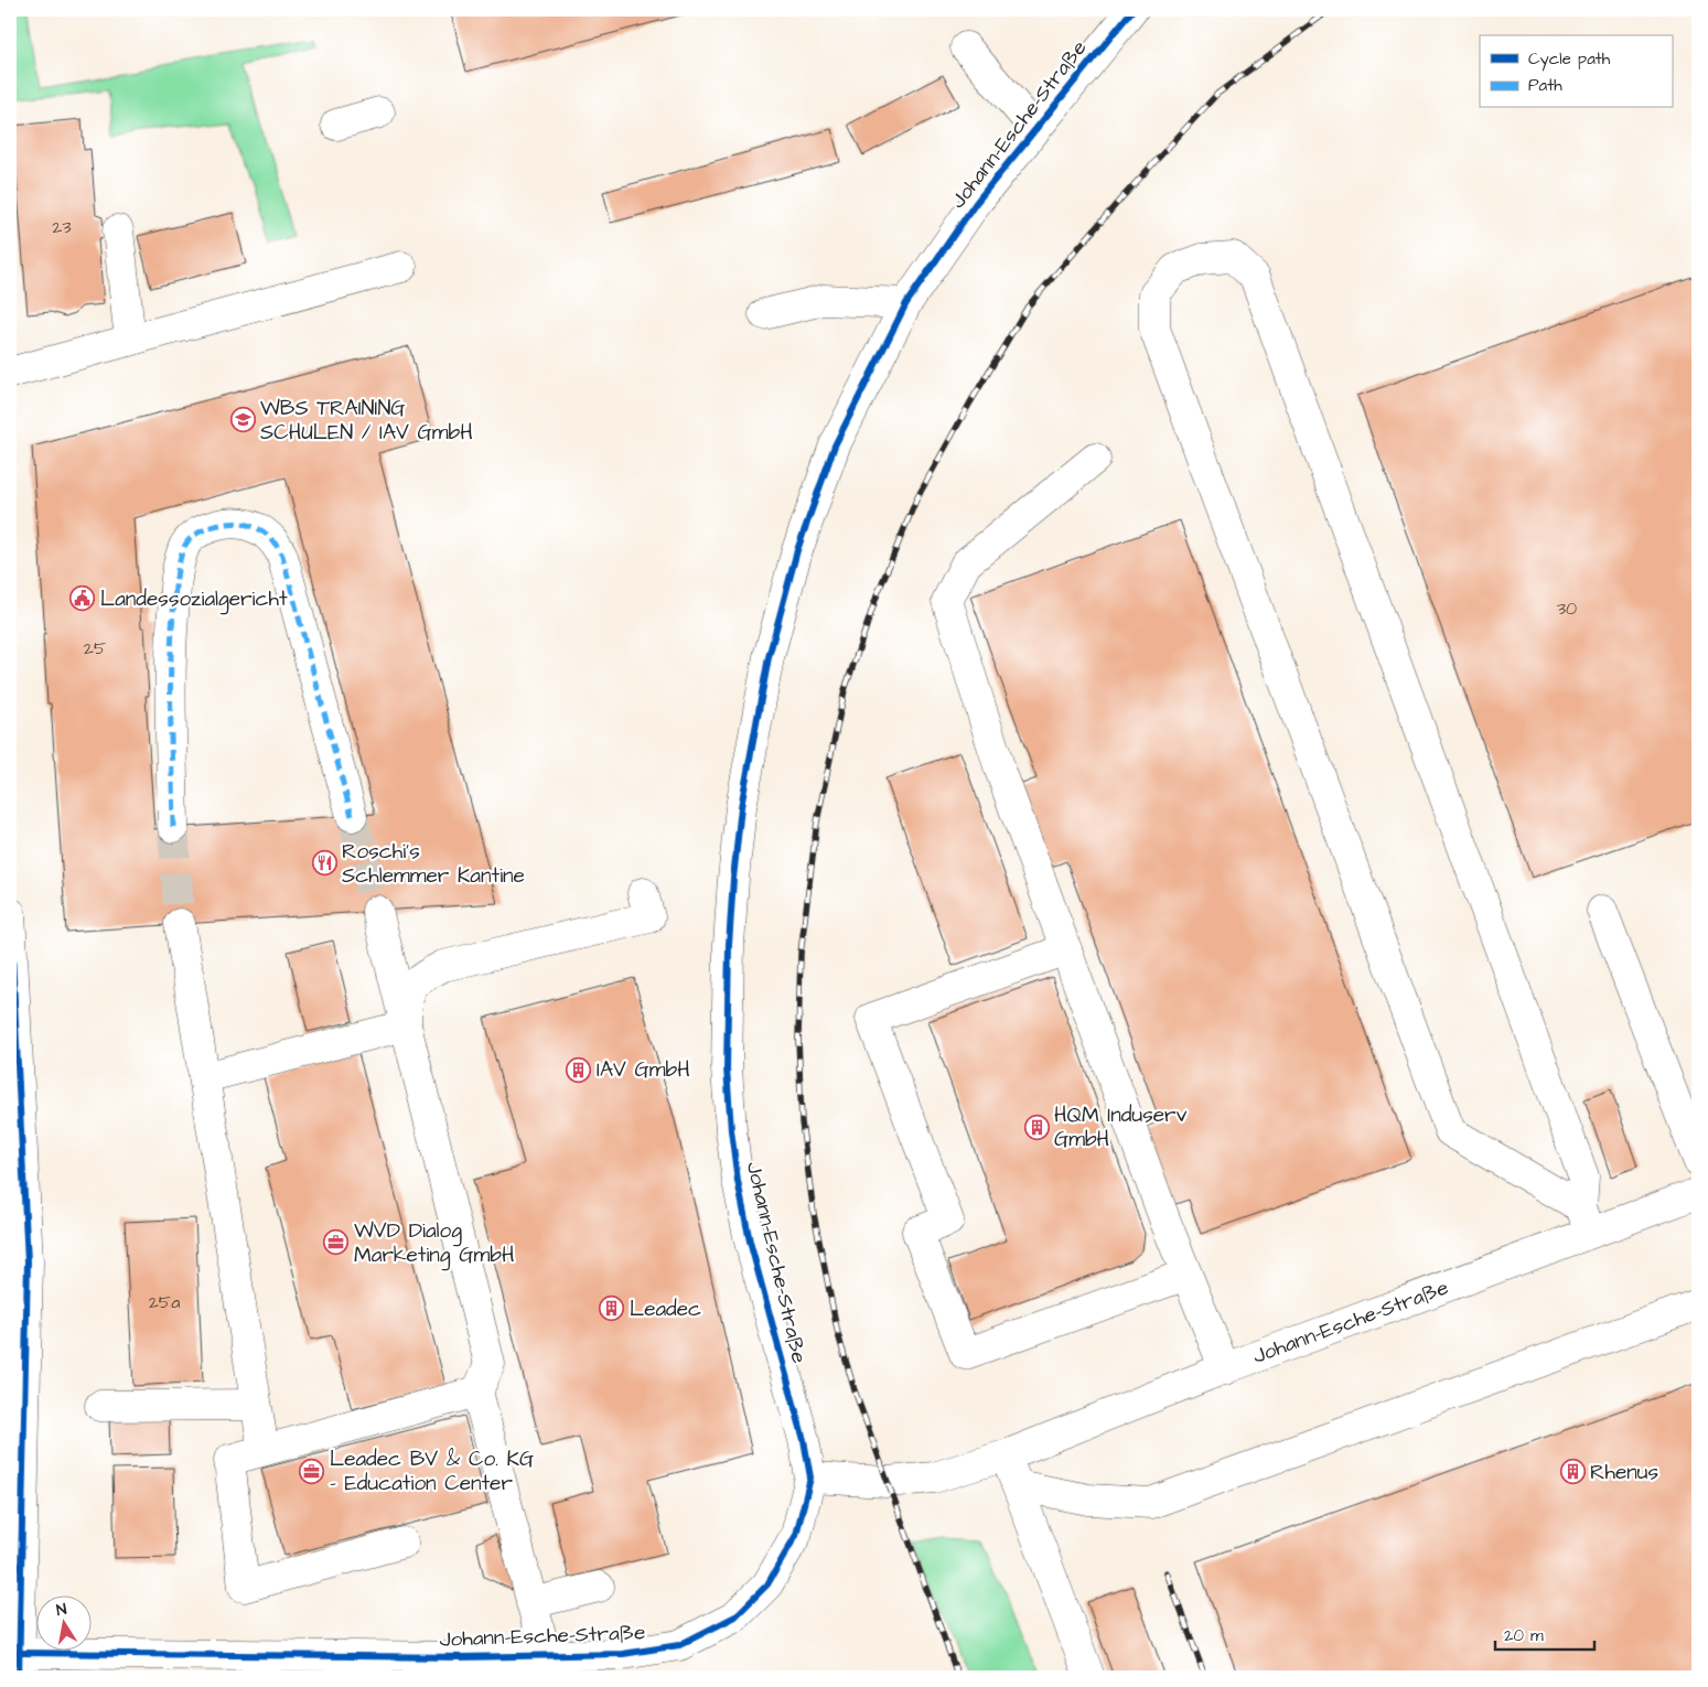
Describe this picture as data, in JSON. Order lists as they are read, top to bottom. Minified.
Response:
{"streets":{"street":["Johann-Esche-Straße"]},"places":{"school or university":["WBS TRAINING SCHULEN / IAV GmbH"],"public building":["Landessozialgericht"],"restaurant":["Roschi's Schlemmer Kantine"],"building":["IAV GmbH","HQM Induserv GmbH","Leadec","Rhenus"],"office":["WVD Dialog Marketing GmbH","Leadec BV & Co. KG - Education Center"]},"house_numbers":["23","30","25","25a"],"legend":["Cycle path","Path"],"scale_bar":"20 m","north":"top"}
